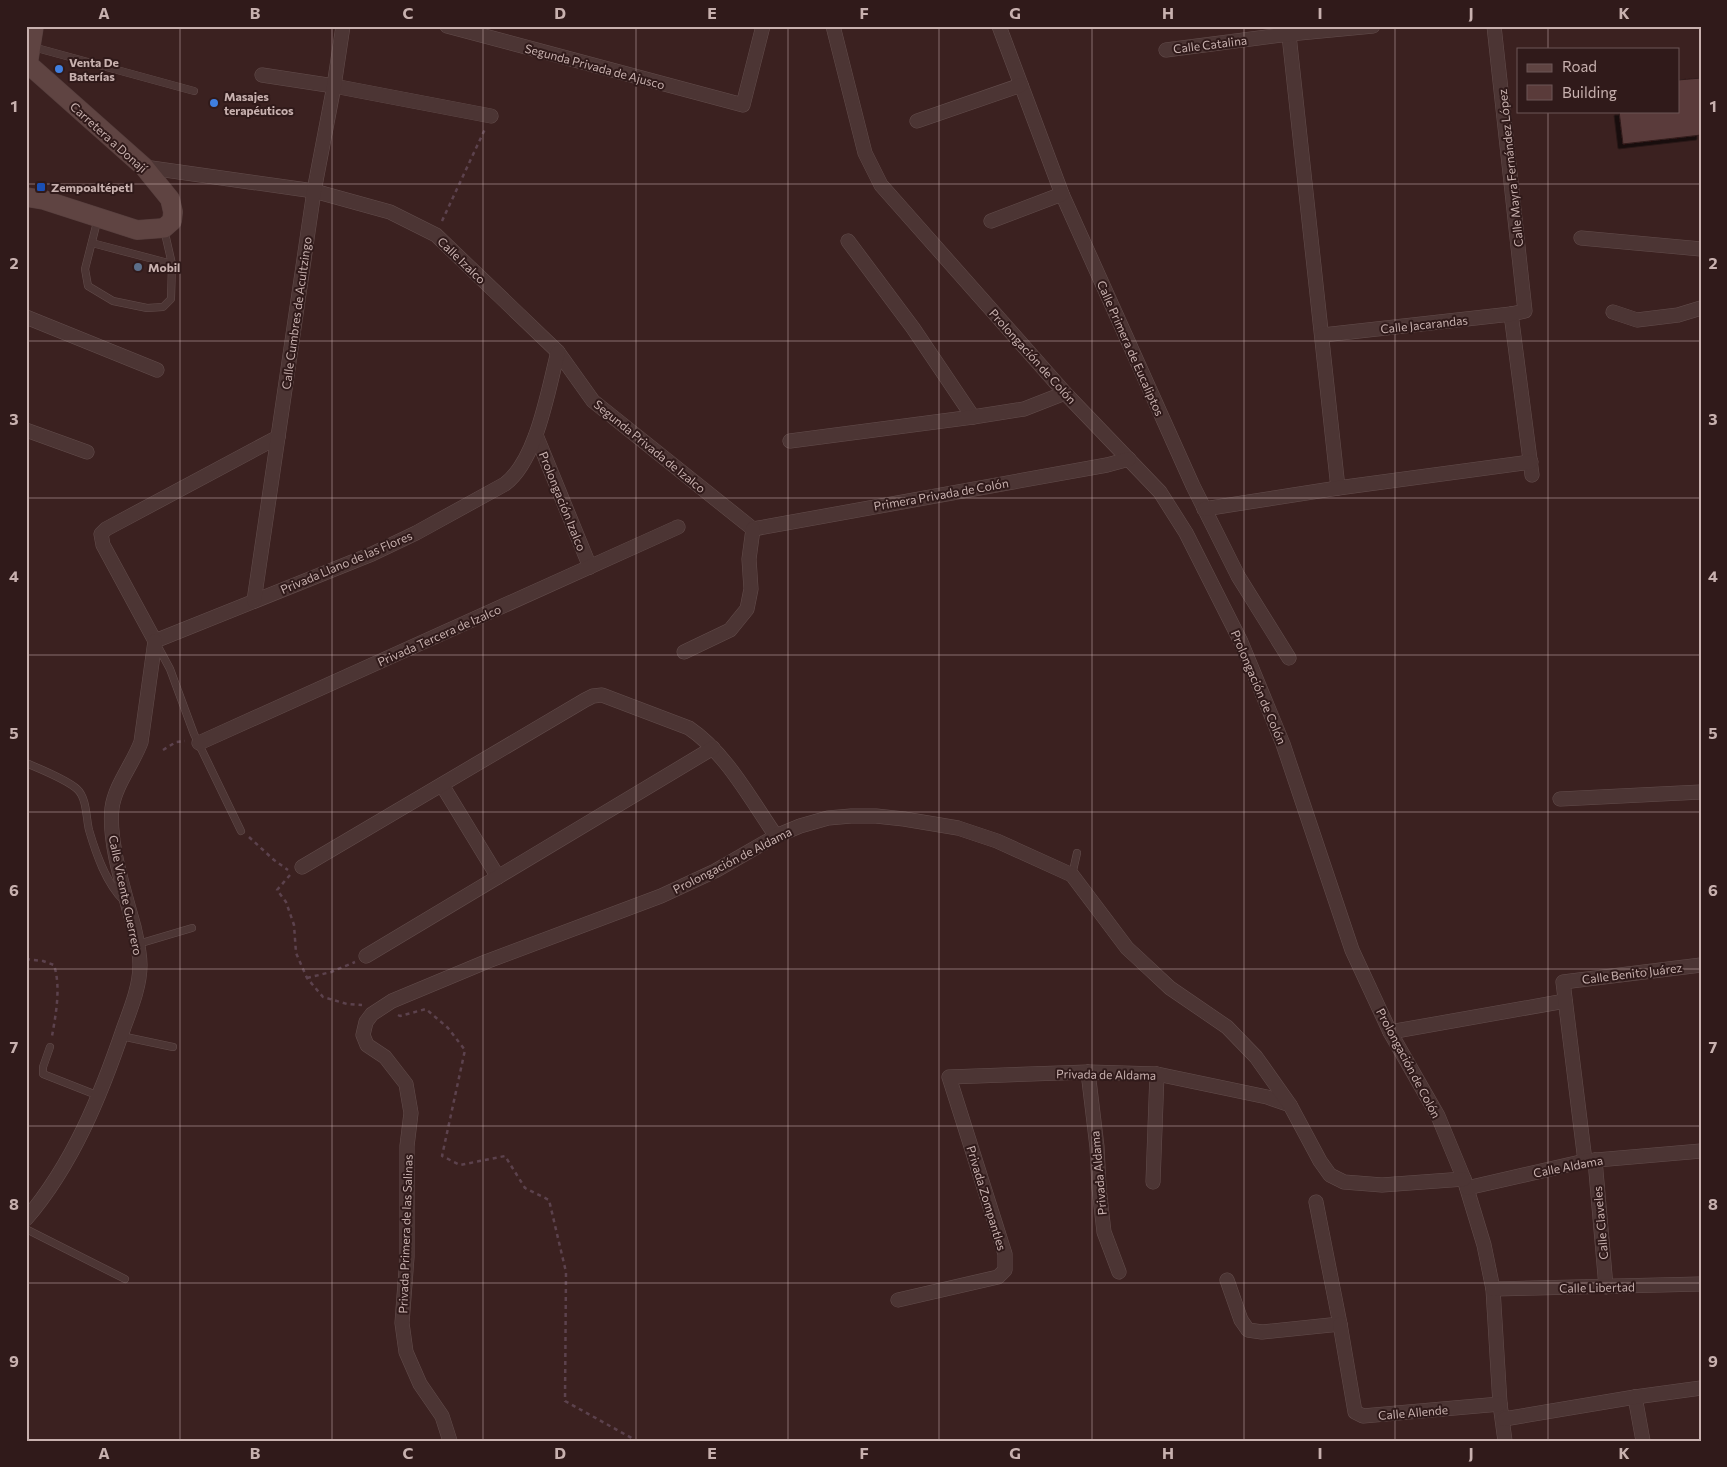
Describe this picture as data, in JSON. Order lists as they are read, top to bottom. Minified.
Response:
{"streets":{"main road":["Carretera a Donají"],"street":["Calle Catalina","Segunda Privada de Ajusco","Calle Mayra Fernández López","Calle Izalco","Calle Cumbres de Acultzingo","Calle Jacarandas","Calle Primera de Eucaliptos","Prolongación de Colón","Segunda Privada de Izalco","Primera Privada de Colón","Prolongación Izalco","Privada Llano de las Flores","Privada Tercera de Izalco","Prolongación de Aldama","Calle Vicente Guerrero","Calle Benito Juárez","Privada de Aldama","Calle Aldama","Privada Aldama","Privada Zompantles","Calle Claveles","Privada Primera de las Salinas","Calle Libertad","Calle Allende"]},"crossings":[["Carretera a Donají","Calle Izalco"],["Calle Mayra Fernández López","Calle Jacarandas"],["Calle Izalco","Calle Cumbres de Acultzingo"],["Calle Izalco","Segunda Privada de Izalco"],["Calle Cumbres de Acultzingo","Privada Llano de las Flores"],["Prolongación de Colón","Primera Privada de Colón"],["Prolongación de Colón","Prolongación de Aldama"],["Prolongación de Colón","Calle Aldama"],["Prolongación de Colón","Calle Libertad"],["Prolongación de Colón","Calle Allende"],["Segunda Privada de Izalco","Primera Privada de Colón"],["Prolongación Izalco","Privada Llano de las Flores"],["Prolongación Izalco","Privada Tercera de Izalco"],["Privada Llano de las Flores","Calle Vicente Guerrero"],["Prolongación de Aldama","Privada de Aldama"],["Prolongación de Aldama","Calle Aldama"],["Prolongación de Aldama","Privada Primera de las Salinas"],["Calle Benito Juárez","Calle Claveles"],["Privada de Aldama","Privada Aldama"],["Privada de Aldama","Privada Zompantles"],["Calle Aldama","Calle Claveles"],["Calle Claveles","Calle Libertad"]],"places":{"other":["Venta De Baterías","Masajes terapéuticos","Mobil"],"transit":["Zempoaltépetl"]},"legend":["Road","Building"],"grid":{"columns":["A","B","C","D","E","F","G","H","I","J","K"],"rows":["1","2","3","4","5","6","7","8","9"]}}
